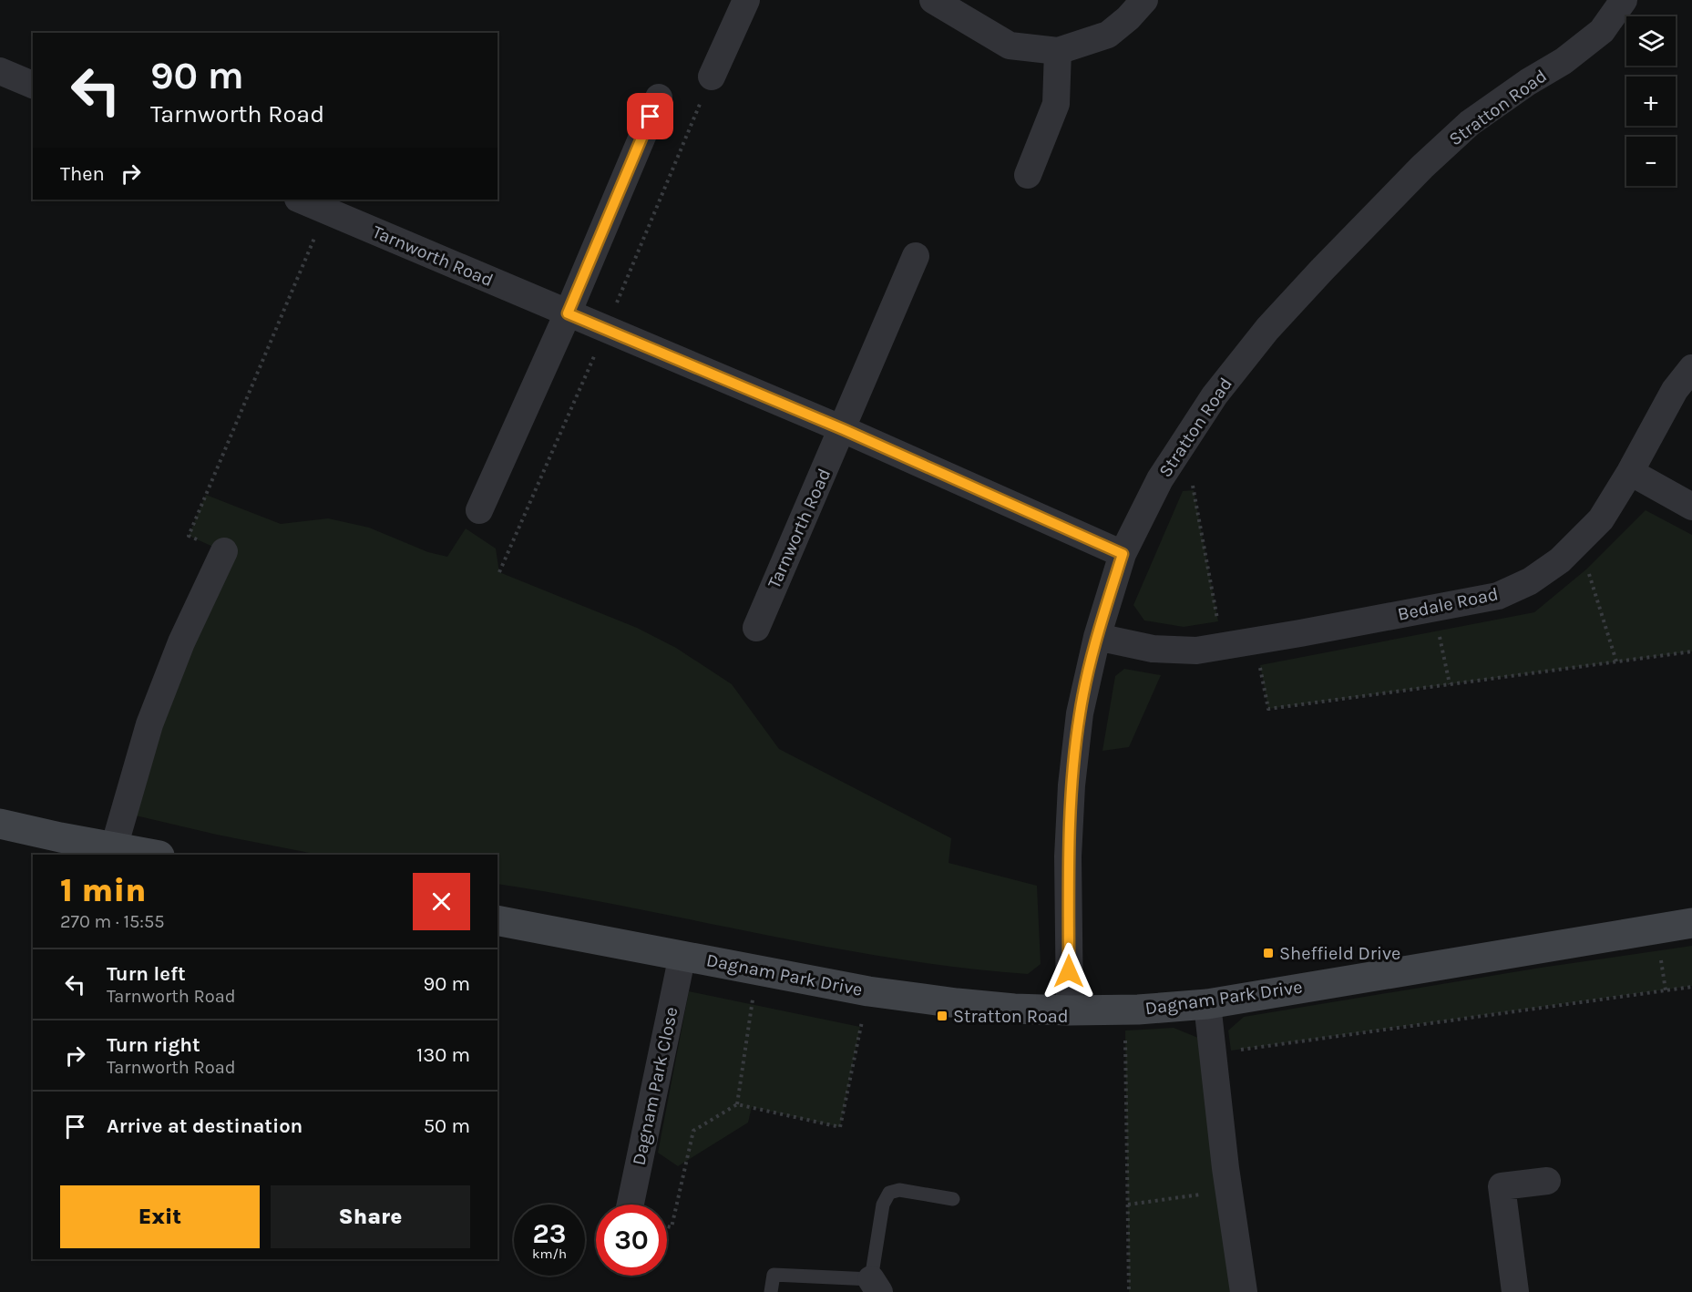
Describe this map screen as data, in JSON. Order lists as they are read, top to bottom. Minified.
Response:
{"streets":{"street":["Stratton Road","Tarnworth Road","Bedale Road","Dagnam Park Drive","Dagnam Park Close"]},"crossings":[["Stratton Road","Tarnworth Road"],["Stratton Road","Bedale Road"],["Stratton Road","Dagnam Park Drive"],["Dagnam Park Drive","Dagnam Park Close"]],"places":{"transit":["Sheffield Drive","Stratton Road"]},"page":{"map_buttons":["+","−"],"turn":["90 m","Tarnworth Road"],"then":"Then","heading":["1 min","270 m · 15:55"],"list":[{"name":"Turn left","note":"Tarnworth Road","value":"90 m"},{"name":"Turn right","note":"Tarnworth Road","value":"130 m"},{"name":"Arrive at destination","value":"50 m"}],"buttons":["Exit","Share"],"speed":"23 km/h","limit":"30"}}
